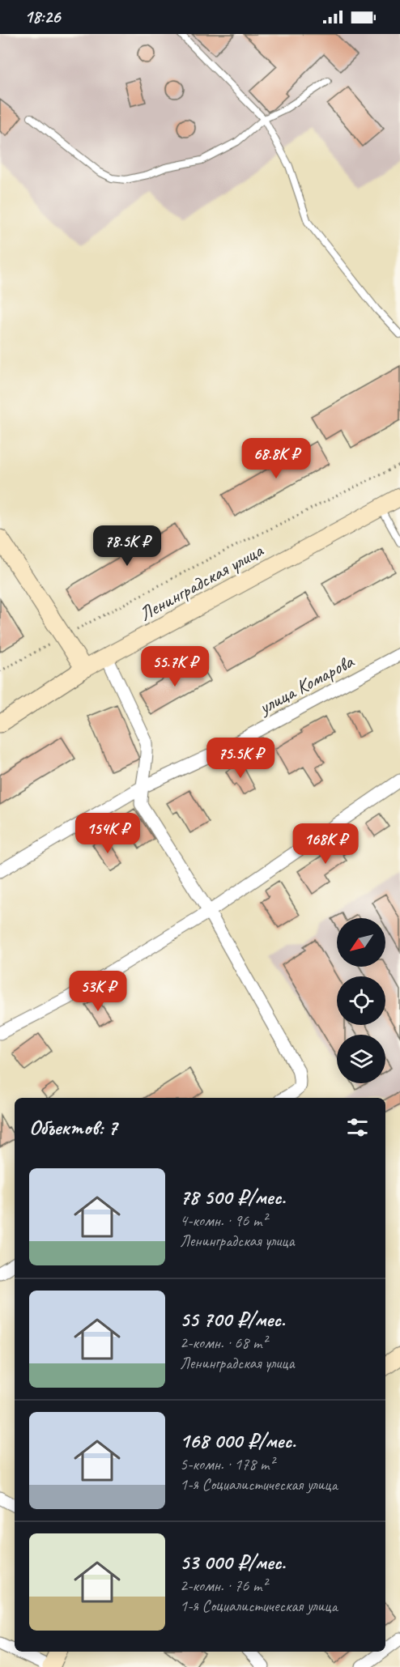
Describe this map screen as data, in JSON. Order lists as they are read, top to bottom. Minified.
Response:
{"streets":{"main road":["Ленинградская улица"],"street":["улица Комарова"]},"north":"bottom left","page":{"status":"18:26","price":["68.8K ₽","78.5K ₽","55.7K ₽","75.5K ₽","154K ₽","168K ₽","53K ₽"],"heading":"Объектов: 7","list":[{"name":"78 500 ₽/мес.","note":"4-комн. · 96 m² · Ленинградская улица"},{"name":"55 700 ₽/мес.","note":"2-комн. · 68 m² · Ленинградская улица"},{"name":"168 000 ₽/мес.","note":"5-комн. · 178 m² · 1-я Социалистическая улица"},{"name":"53 000 ₽/мес.","note":"2-комн. · 76 m² · 1-я Социалистическая улица"}]}}
